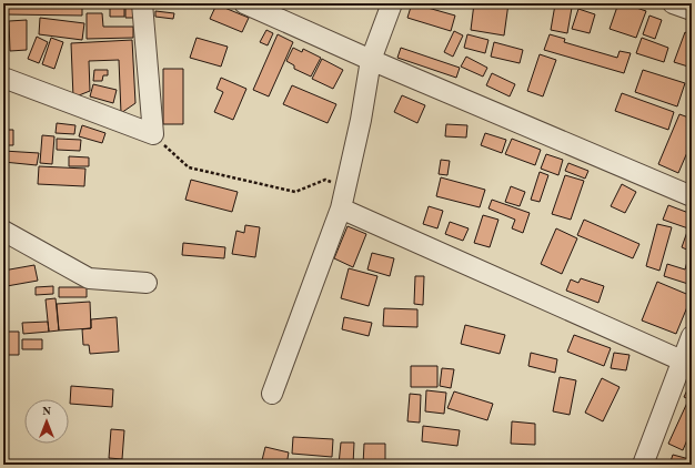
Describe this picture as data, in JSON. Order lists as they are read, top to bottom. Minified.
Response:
{"north":"top"}
